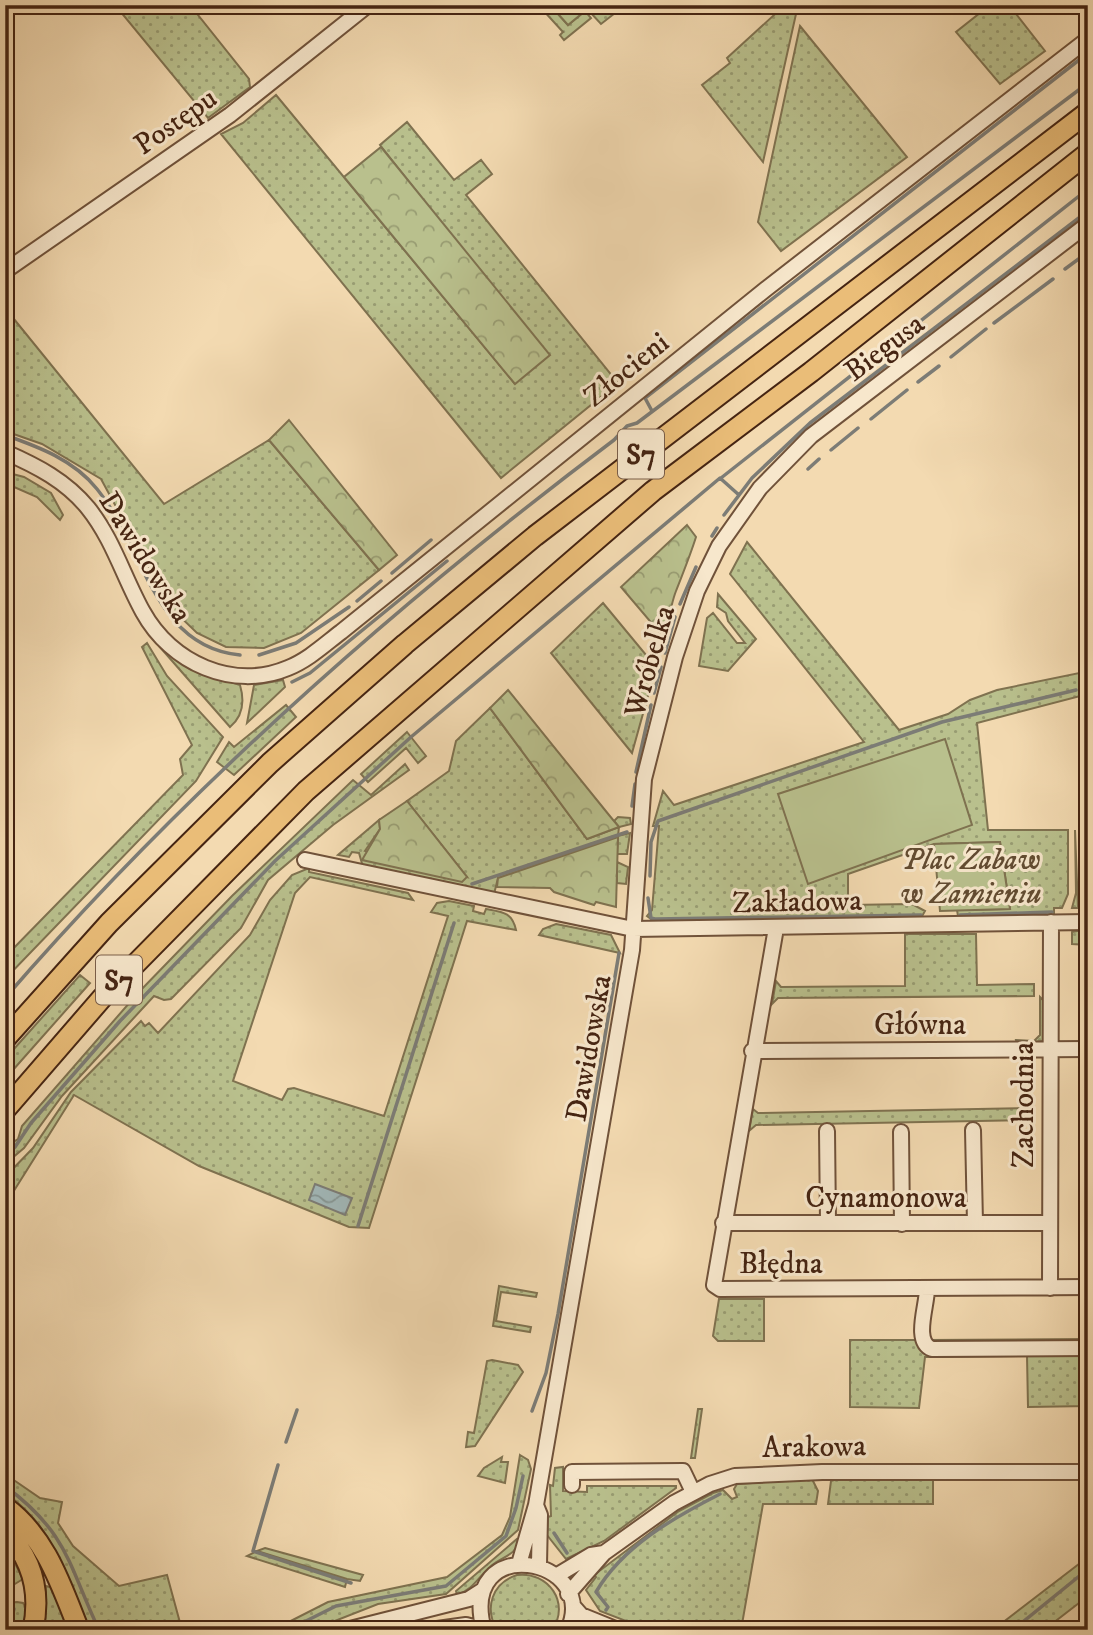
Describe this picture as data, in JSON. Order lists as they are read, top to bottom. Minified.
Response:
{"streets":{"highway":["S7"],"street":["Postępu","Biegusa","Złocieni","Dawidowska","Wróbelka","Zakładowa","Główna","Zachodnia","Cynamonowa","Błędna","Arakowa"]},"crossings":[["Biegusa","Wróbelka"],["Złocieni","Dawidowska"],["Dawidowska","Wróbelka"],["Dawidowska","Zakładowa"],["Wróbelka","Zakładowa"],["Zakładowa","Zachodnia"],["Zakładowa","Błędna"],["Główna","Zachodnia"],["Główna","Błędna"],["Zachodnia","Cynamonowa"],["Zachodnia","Błędna"],["Cynamonowa","Błędna"]],"parks":["Plac Zabaw w Zamieniu"]}
